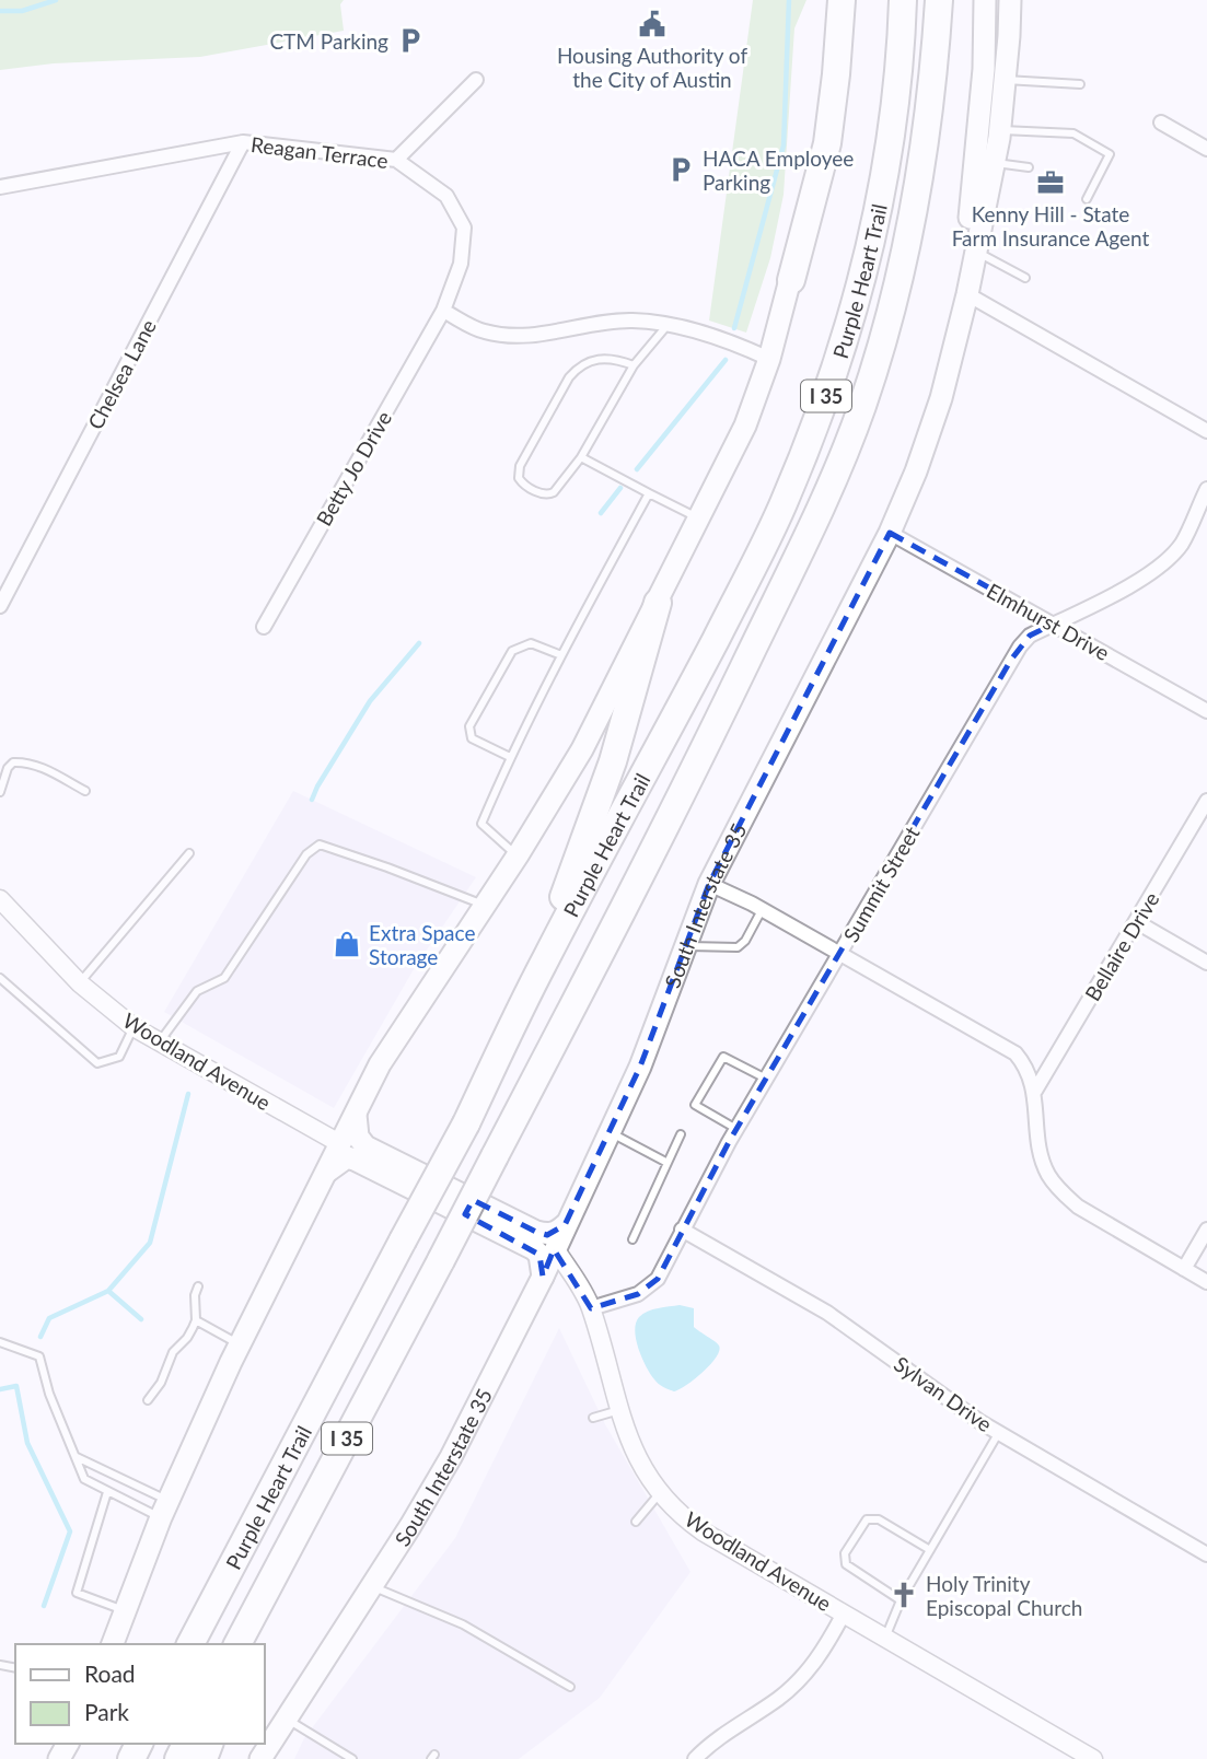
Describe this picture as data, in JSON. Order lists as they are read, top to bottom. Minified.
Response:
{"streets":{"highway":["Purple Heart Trail","I 35"],"main road":["South Interstate 35"],"street":["Reagan Terrace","Chelsea Lane","Betty Jo Drive","Elmhurst Drive","Summit Street","Bellaire Drive","Woodland Avenue","Sylvan Drive"]},"crossings":[["Reagan Terrace","Chelsea Lane"],["Reagan Terrace","Betty Jo Drive"],["Elmhurst Drive","Summit Street"],["Elmhurst Drive","South Interstate 35"],["Summit Street","Woodland Avenue"],["Summit Street","Sylvan Drive"],["South Interstate 35","Woodland Avenue"]],"places":{"public building":["Housing Authority of the City of Austin"],"parking":["CTM Parking","HACA Employee Parking"],"office":["Kenny Hill - State Farm Insurance Agent"],"shop":["Extra Space Storage"],"church":["Holy Trinity Episcopal Church"]},"legend":["Road","Park"]}
